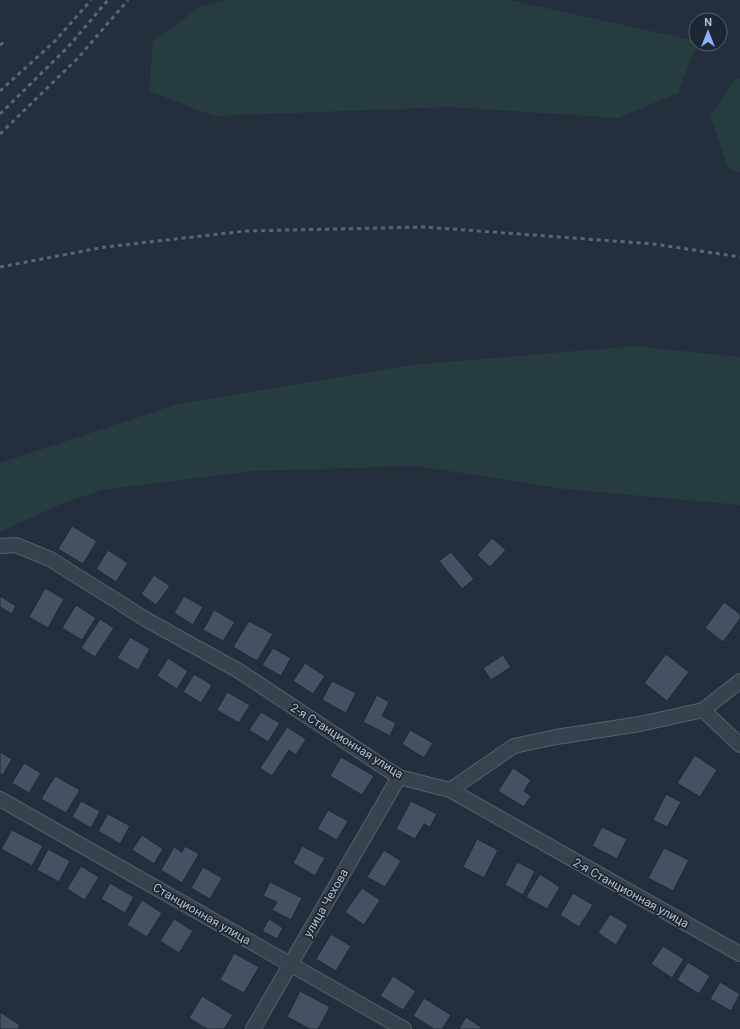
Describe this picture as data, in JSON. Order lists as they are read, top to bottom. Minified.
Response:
{"streets":{"street":["2-я Станционная улица","улица Чехова","Станционная улица"]},"crossings":[["2-я Станционная улица","улица Чехова"],["улица Чехова","Станционная улица"]],"north":"top"}
